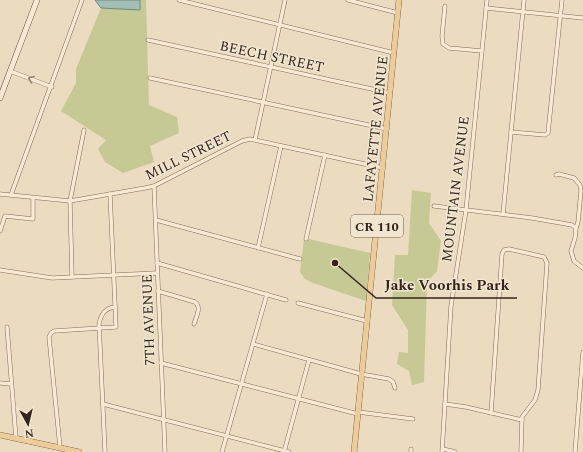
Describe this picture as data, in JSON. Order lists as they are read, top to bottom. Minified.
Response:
{"streets":{"main road":["LAFAYETTE AVENUE","CR 110"],"street":["BEECH STREET","MILL STREET","MOUNTAIN AVENUE","7TH AVENUE"]},"crossings":[["BEECH STREET","LAFAYETTE AVENUE"],["LAFAYETTE AVENUE","MILL STREET"],["MILL STREET","7TH AVENUE"]],"places":["Jake Voorhis Park"],"north":"bottom"}
